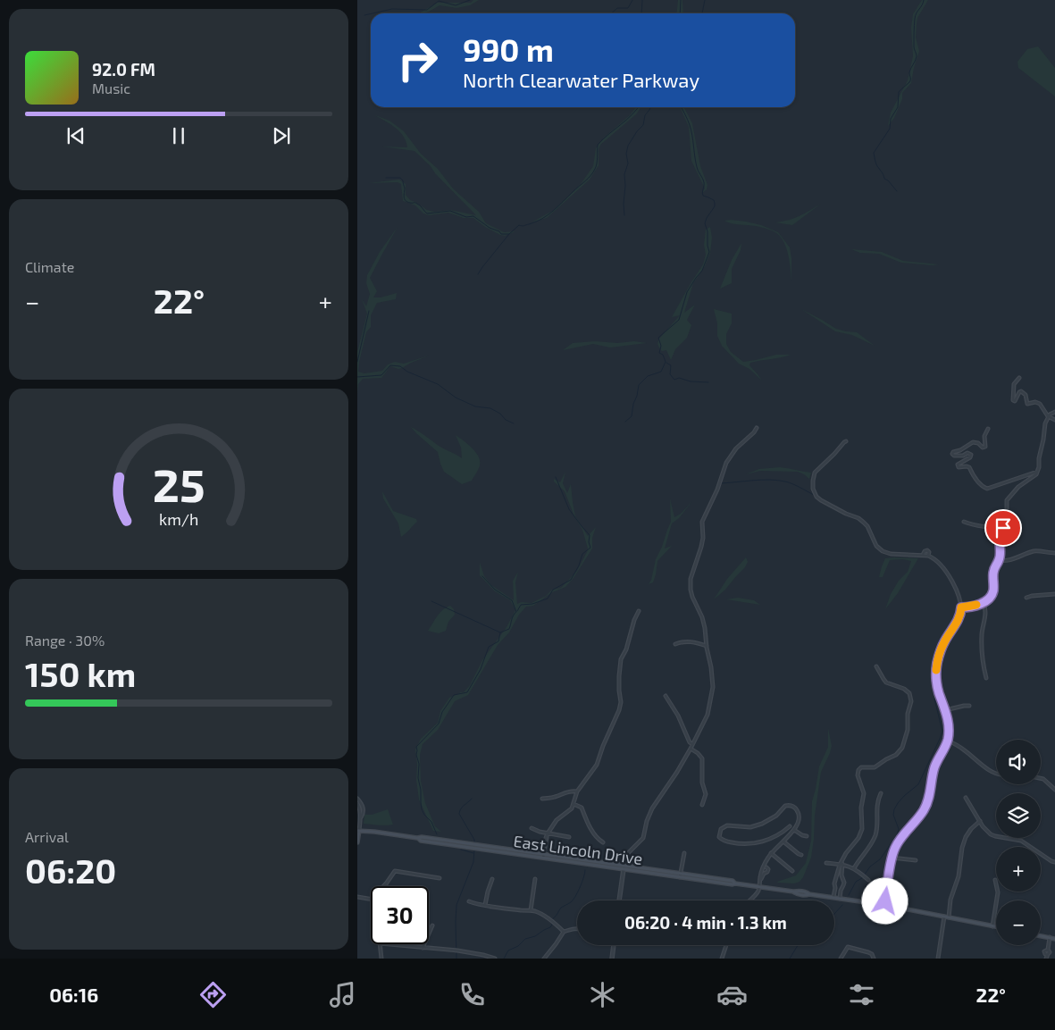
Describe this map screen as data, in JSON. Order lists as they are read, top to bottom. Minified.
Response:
{"streets":{"main road":["East Lincoln Drive"]},"page":{"turn":["990 m","North Clearwater Parkway"],"song":["92.0 FM","Music"],"tile":["Climate",["Range · 30%","150 km"],["Arrival","06:20"]],"heat":["−","22°","+"],"map_buttons":["+","−"],"limit":"30","trip":"06:20 · 4 min · 1.3 km","tabs":["06:16","22°"],"gauge":["25","km/h"]}}
